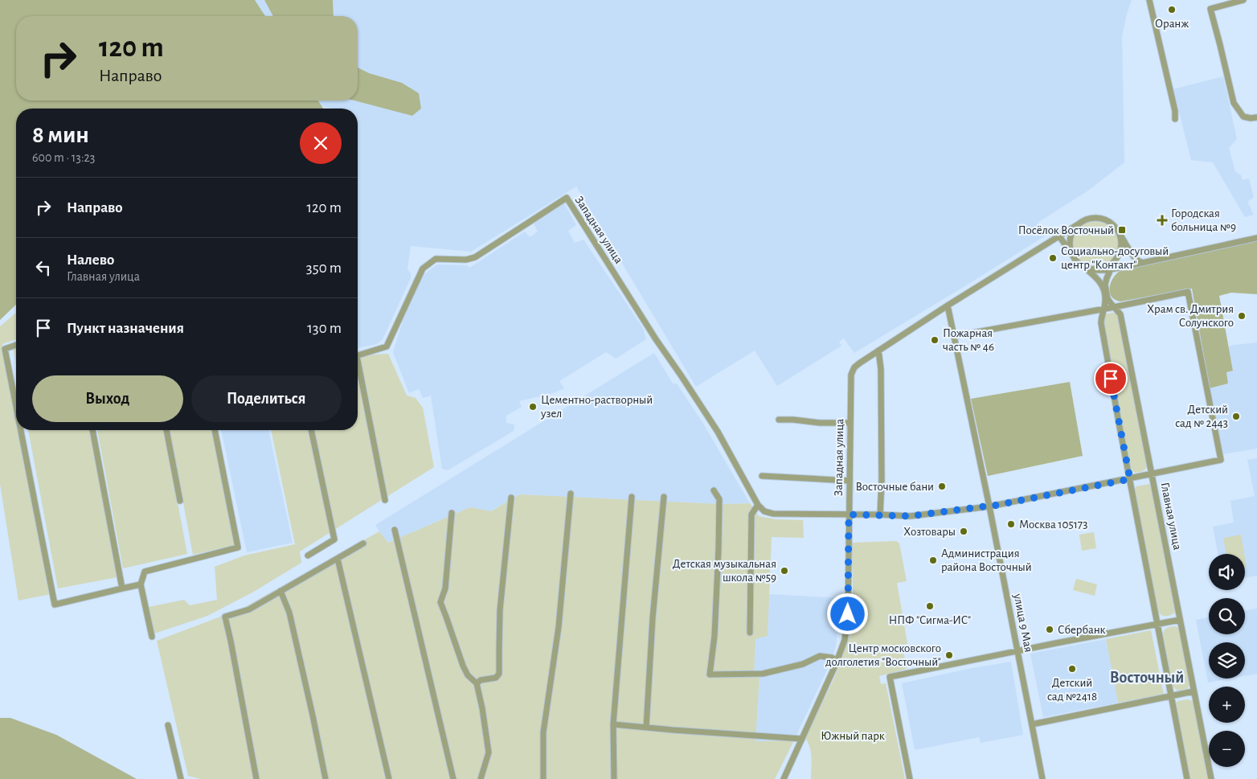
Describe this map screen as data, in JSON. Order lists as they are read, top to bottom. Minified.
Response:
{"streets":{"street":["Западная улица","Главная улица","улица 9 Мая"]},"crossings":[["Западная улица","Главная улица"],["Западная улица","улица 9 Мая"]],"districts":["Восточный"],"parks":["Южный парк"],"places":{"other":["Оранж","Социально-досуговый центр \"Контакт\"","Храм св. Дмитрия Солунского","Пожарная часть № 46","Цементно-растворный узел","Детский сад № 2443","Восточные бани","Москва 105173","Хозтовары","Администрация района Восточный","Детская музыкальная школа №59","НПФ \"Сигма-ИС\"","Сбербанк","Центр московского долголетия \"Восточный\"","Детский сад №2418"],"health":["Городская больница №9"],"transit":["Посёлок Восточный"]},"page":{"turn":["120 m","Направо"],"heading":["8 мин","600 m · 13:23"],"list":[{"name":"Направо","value":"120 m"},{"name":"Налево","note":"Главная улица","value":"350 m"},{"name":"Пункт назначения","value":"130 m"}],"buttons":["Выход","Поделиться"],"map_buttons":["+","−"]}}
